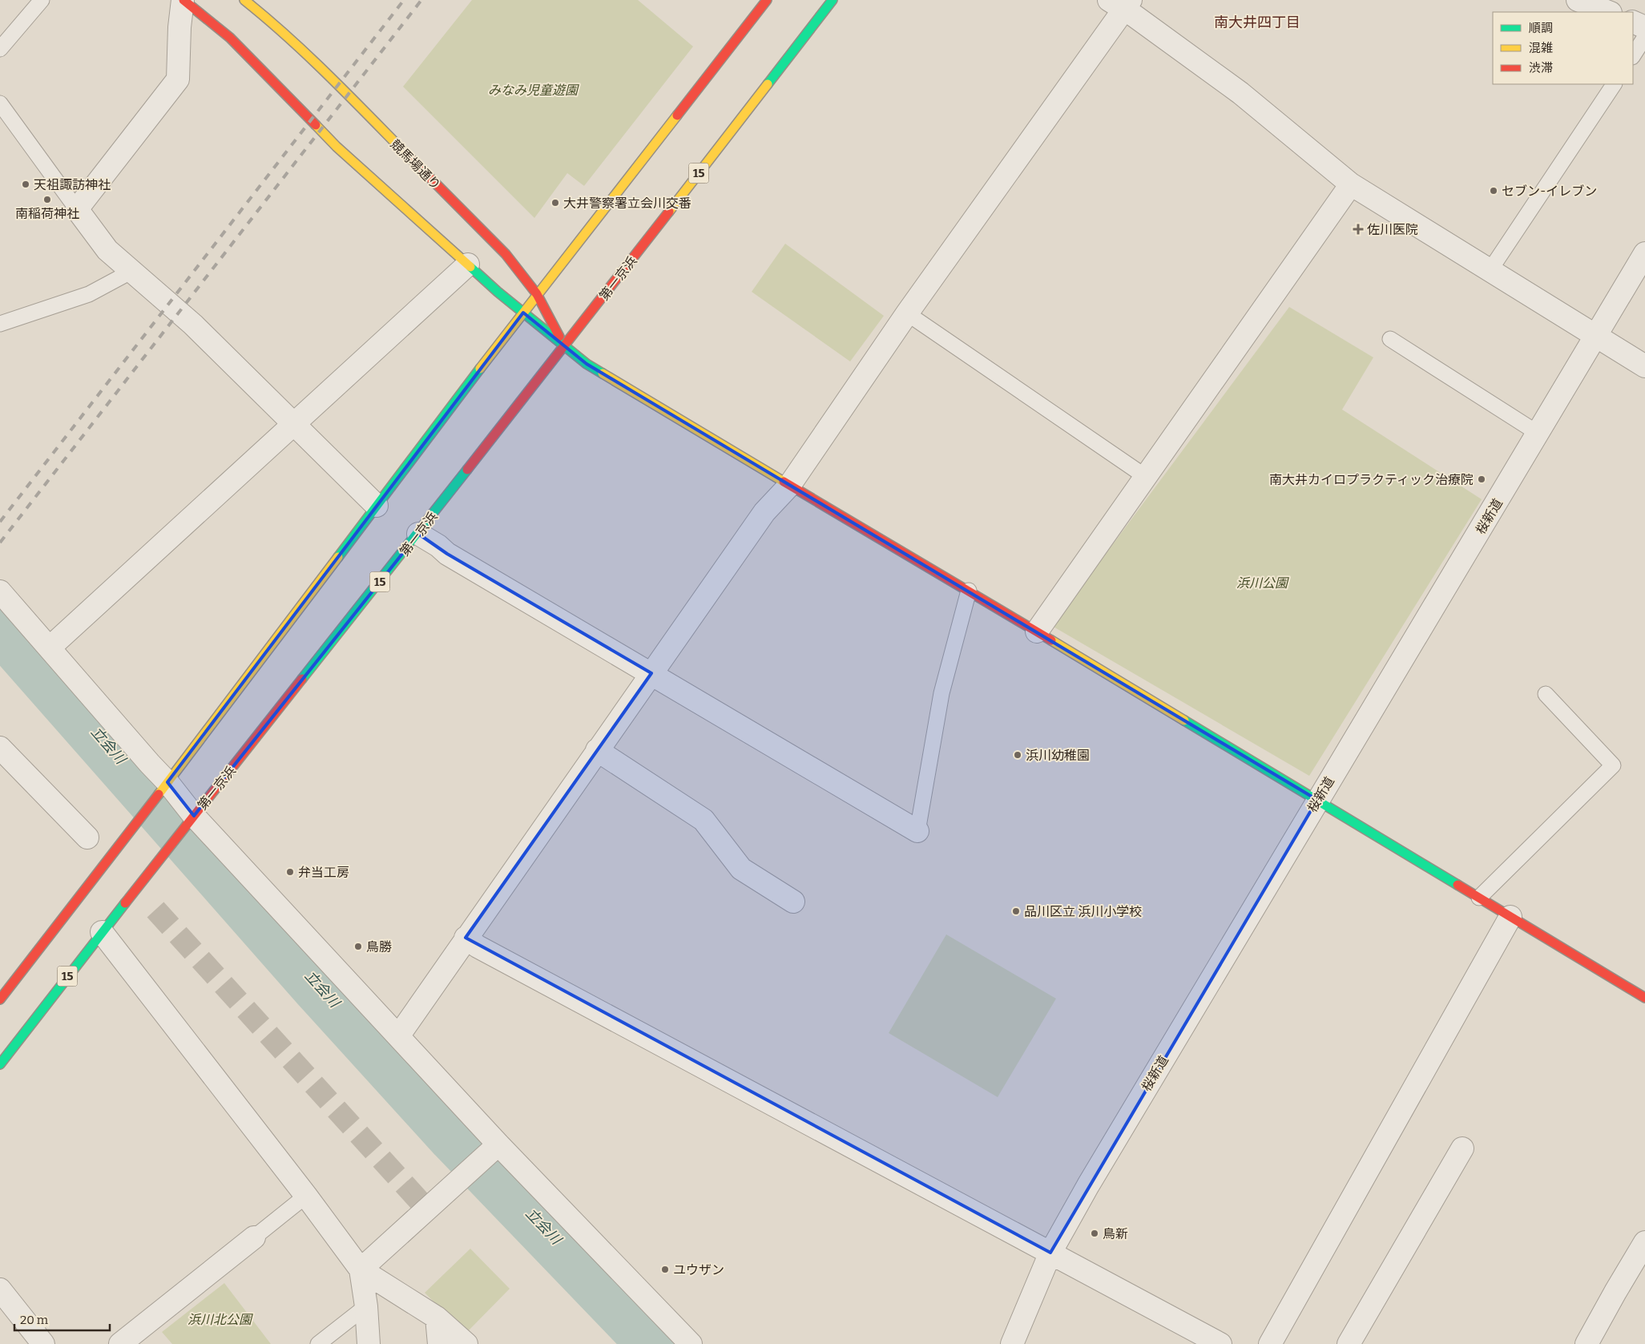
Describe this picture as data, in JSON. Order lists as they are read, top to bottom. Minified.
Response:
{"streets":{"main road":["競馬場通り","15","第一京浜"],"street":["桜新道"]},"crossings":[["競馬場通り","第一京浜"]],"districts":["南大井四丁目"],"water":["立会川"],"parks":["みなみ児童遊園","浜川公園","浜川北公園"],"places":{"other":["天祖諏訪神社","セブン-イレブン","南稲荷神社","大井警察署立会川交番","南大井カイロプラクティック治療院","浜川幼稚園","弁当工房","品川区立 浜川小学校","鳥勝","鳥新","ユウザン"],"health":["佐川医院"]},"legend":["順調","混雑","渋滞"],"scale_bar":"20 m"}
